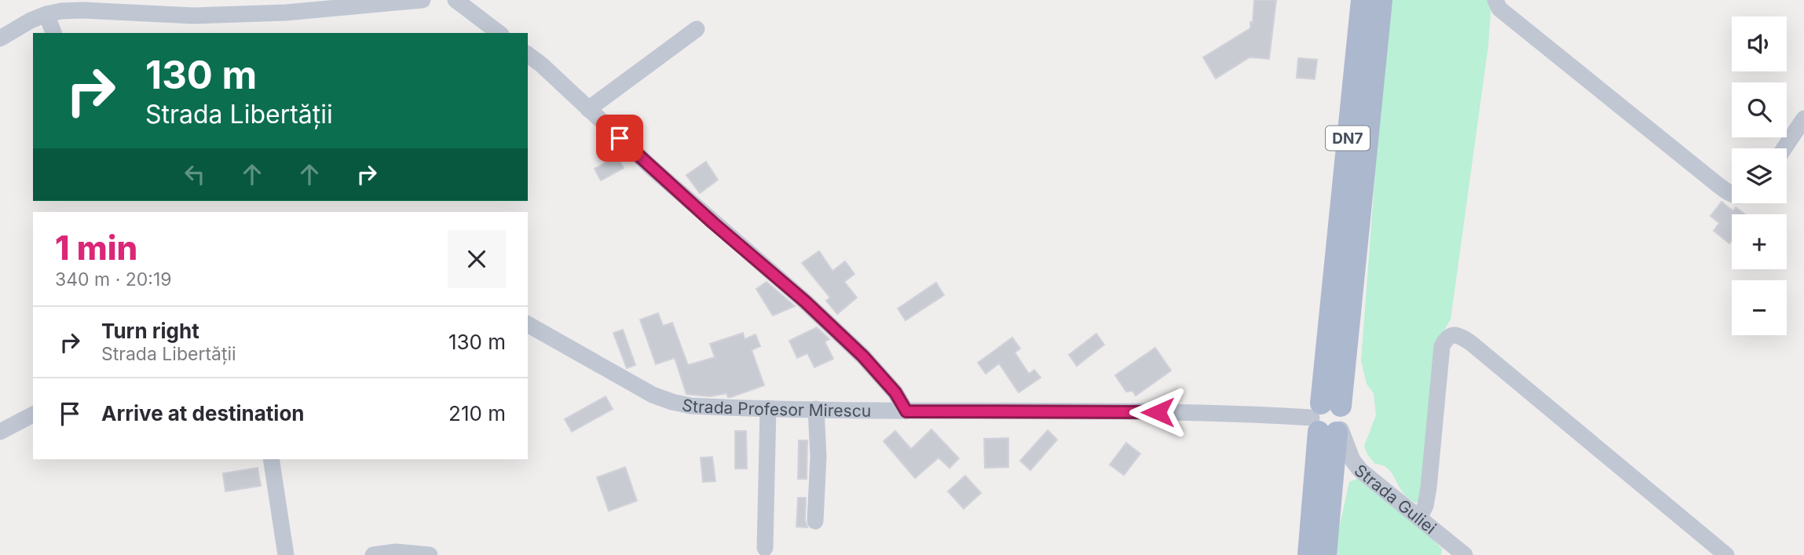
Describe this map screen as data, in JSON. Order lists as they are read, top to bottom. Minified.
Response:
{"streets":{"main road":["DN7"],"street":["Strada Profesor Mirescu","Strada Guliei"]},"crossings":[["DN7","Strada Profesor Mirescu"],["DN7","Strada Guliei"],["Strada Profesor Mirescu","Strada Guliei"]],"page":{"map_buttons":["+","−"],"turn":["130 m","Strada Libertății"],"heading":["1 min","340 m · 20:19"],"list":[{"name":"Turn right","note":"Strada Libertății","value":"130 m"},{"name":"Arrive at destination","value":"210 m"}]}}
